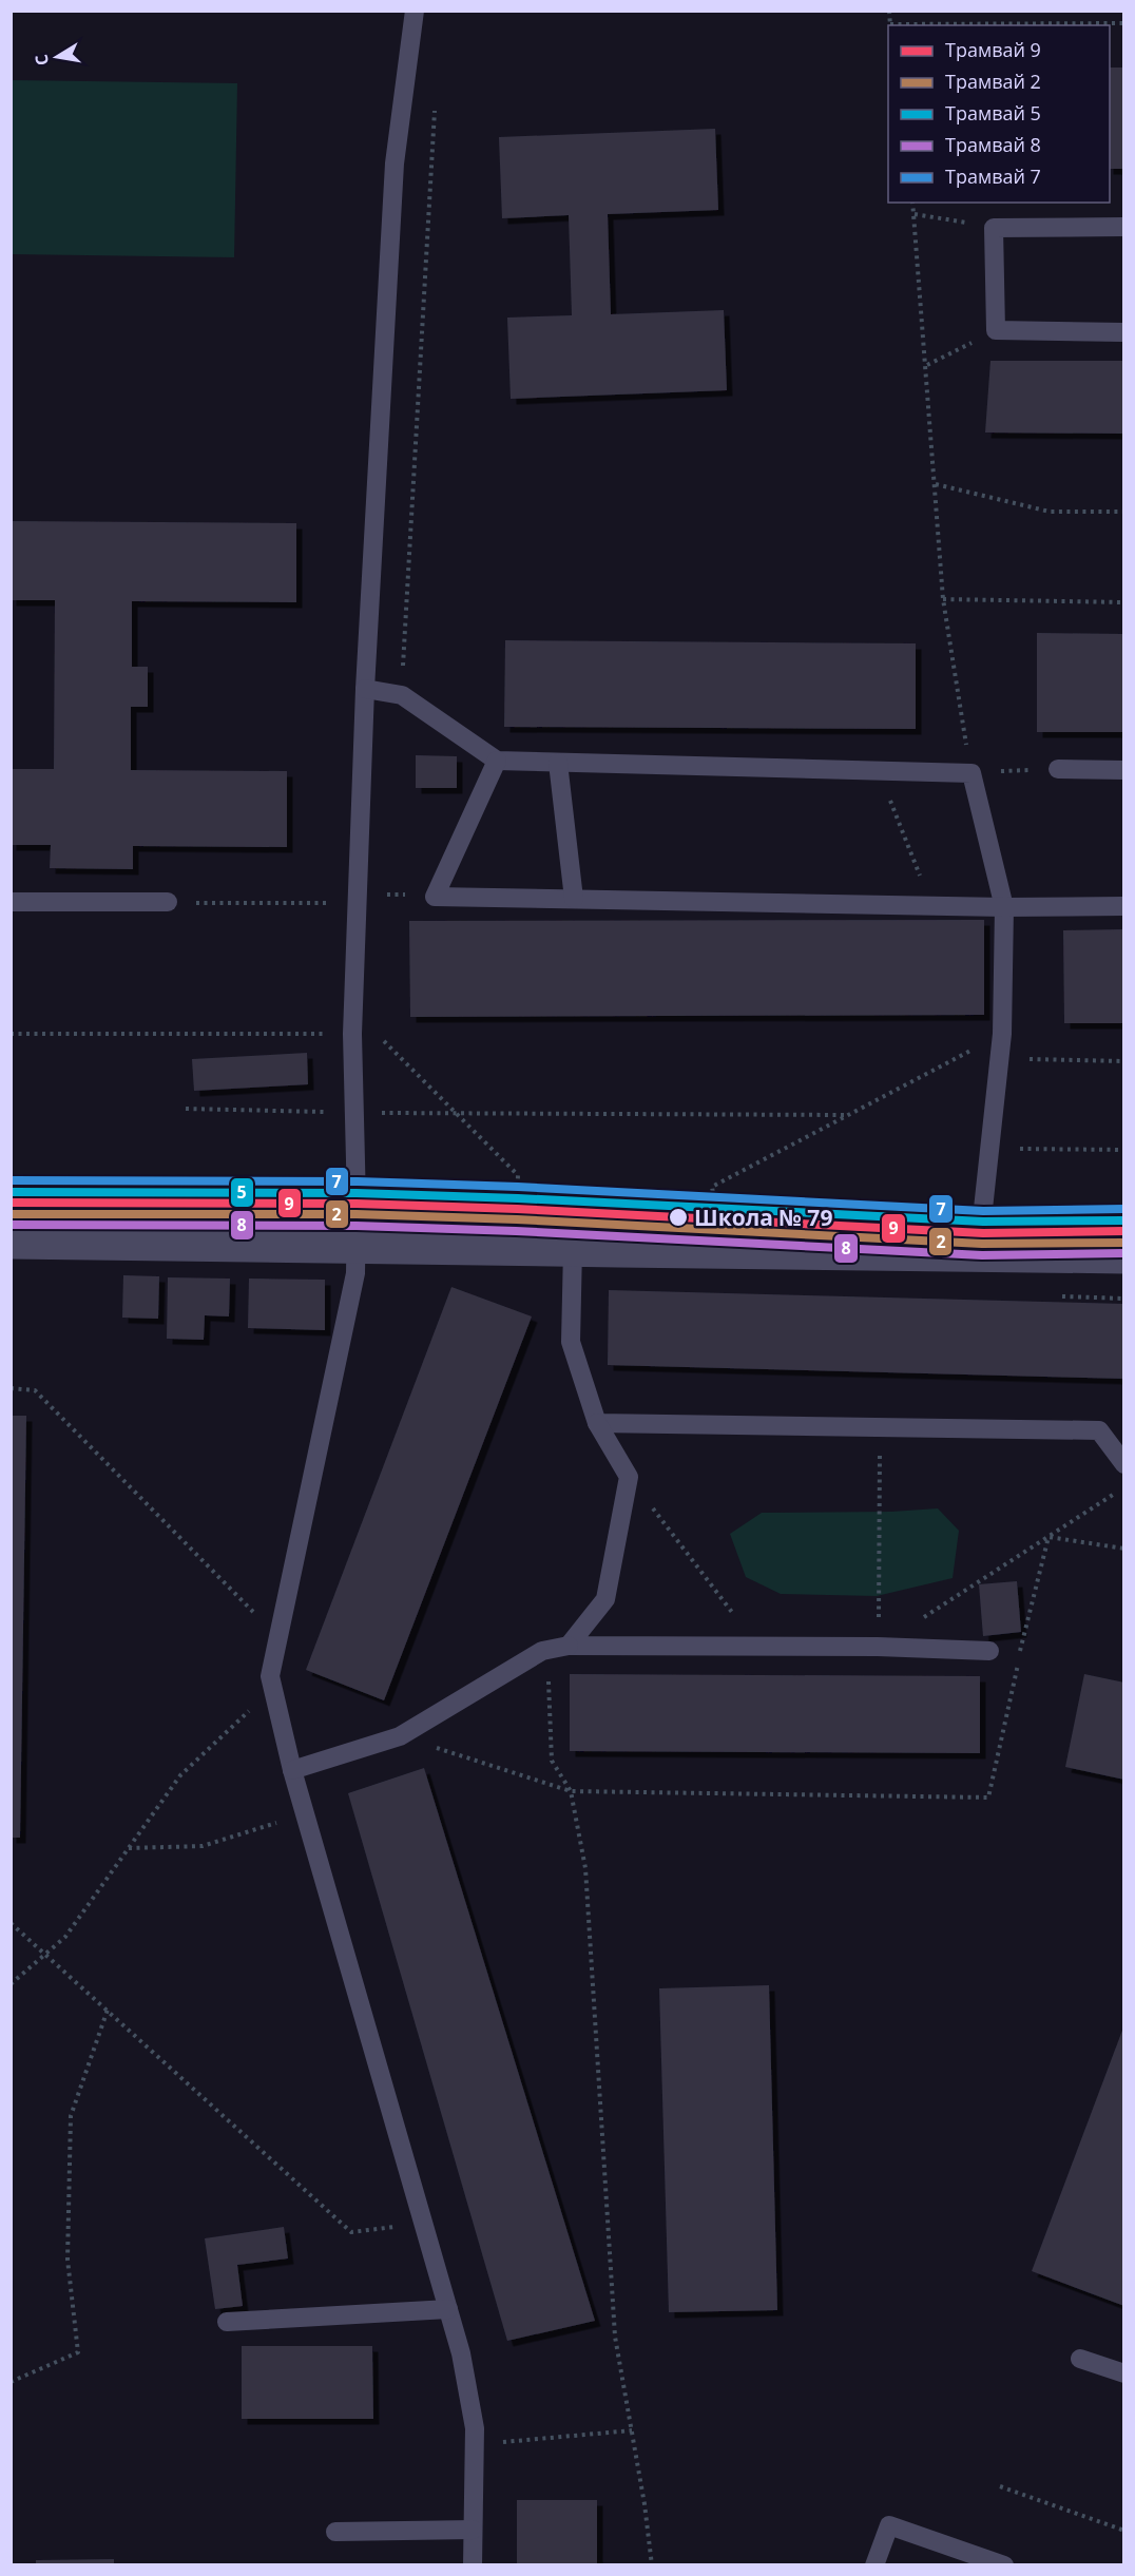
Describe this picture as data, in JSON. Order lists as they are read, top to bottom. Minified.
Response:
{"places":["Школа № 79"],"lines":["tram line 7","tram line 5","tram line 9","tram line 2","tram line 8"],"legend":["Трамвай 9","Трамвай 2","Трамвай 5","Трамвай 8","Трамвай 7"],"north":"left"}
